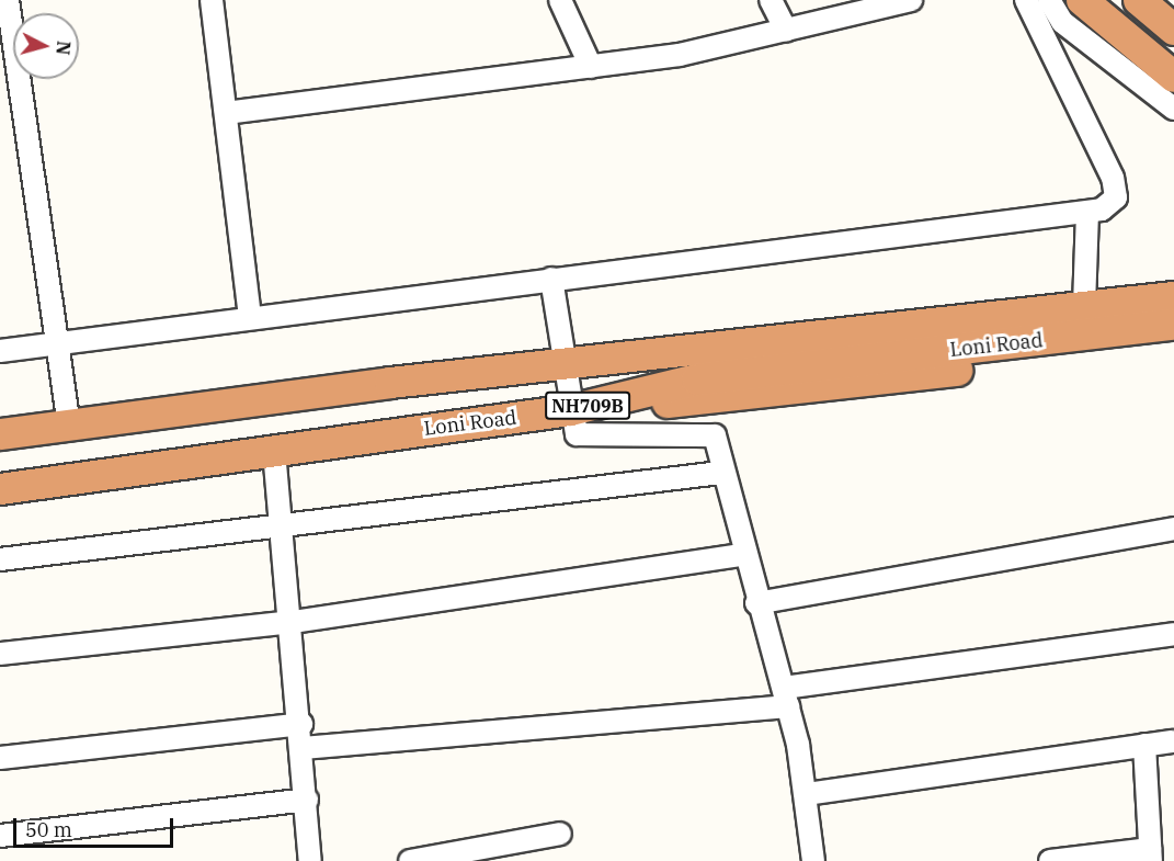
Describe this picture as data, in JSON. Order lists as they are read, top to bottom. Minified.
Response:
{"streets":{"highway":["Loni Road","NH709B"]},"crossings":[["Loni Road","NH709B"]],"scale_bar":"50 m","north":"right"}
